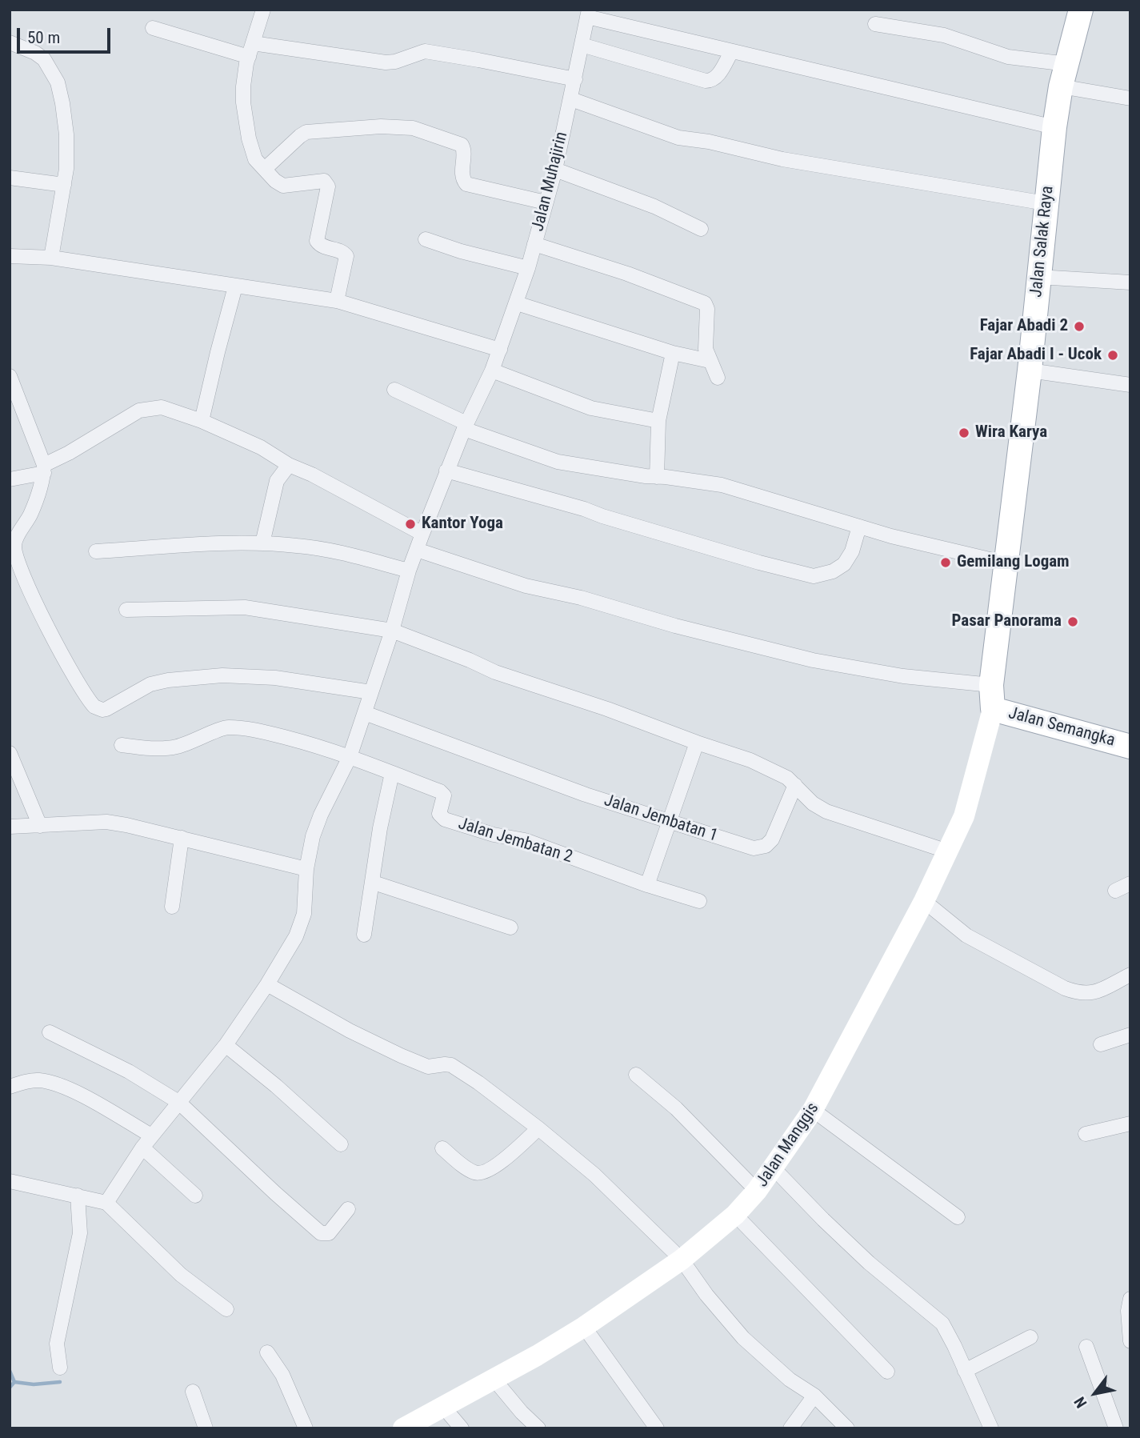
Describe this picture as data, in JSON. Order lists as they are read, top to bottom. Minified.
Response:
{"streets":{"main road":["Jalan Salak Raya","Jalan Semangka"],"street":["Jalan Muhajirin","Jalan Jembatan 1","Jalan Jembatan 2","Jalan Manggis"]},"crossings":[["Jalan Muhajirin","Jalan Jembatan 1"],["Jalan Salak Raya","Jalan Semangka"],["Jalan Salak Raya","Jalan Manggis"],["Jalan Semangka","Jalan Manggis"]],"places":["Fajar Abadi 2","Fajar Abadi I - Ucok","Wira Karya","Kantor Yoga","Gemilang Logam","Pasar Panorama"],"scale_bar":"50 m","north":"bottom left"}
